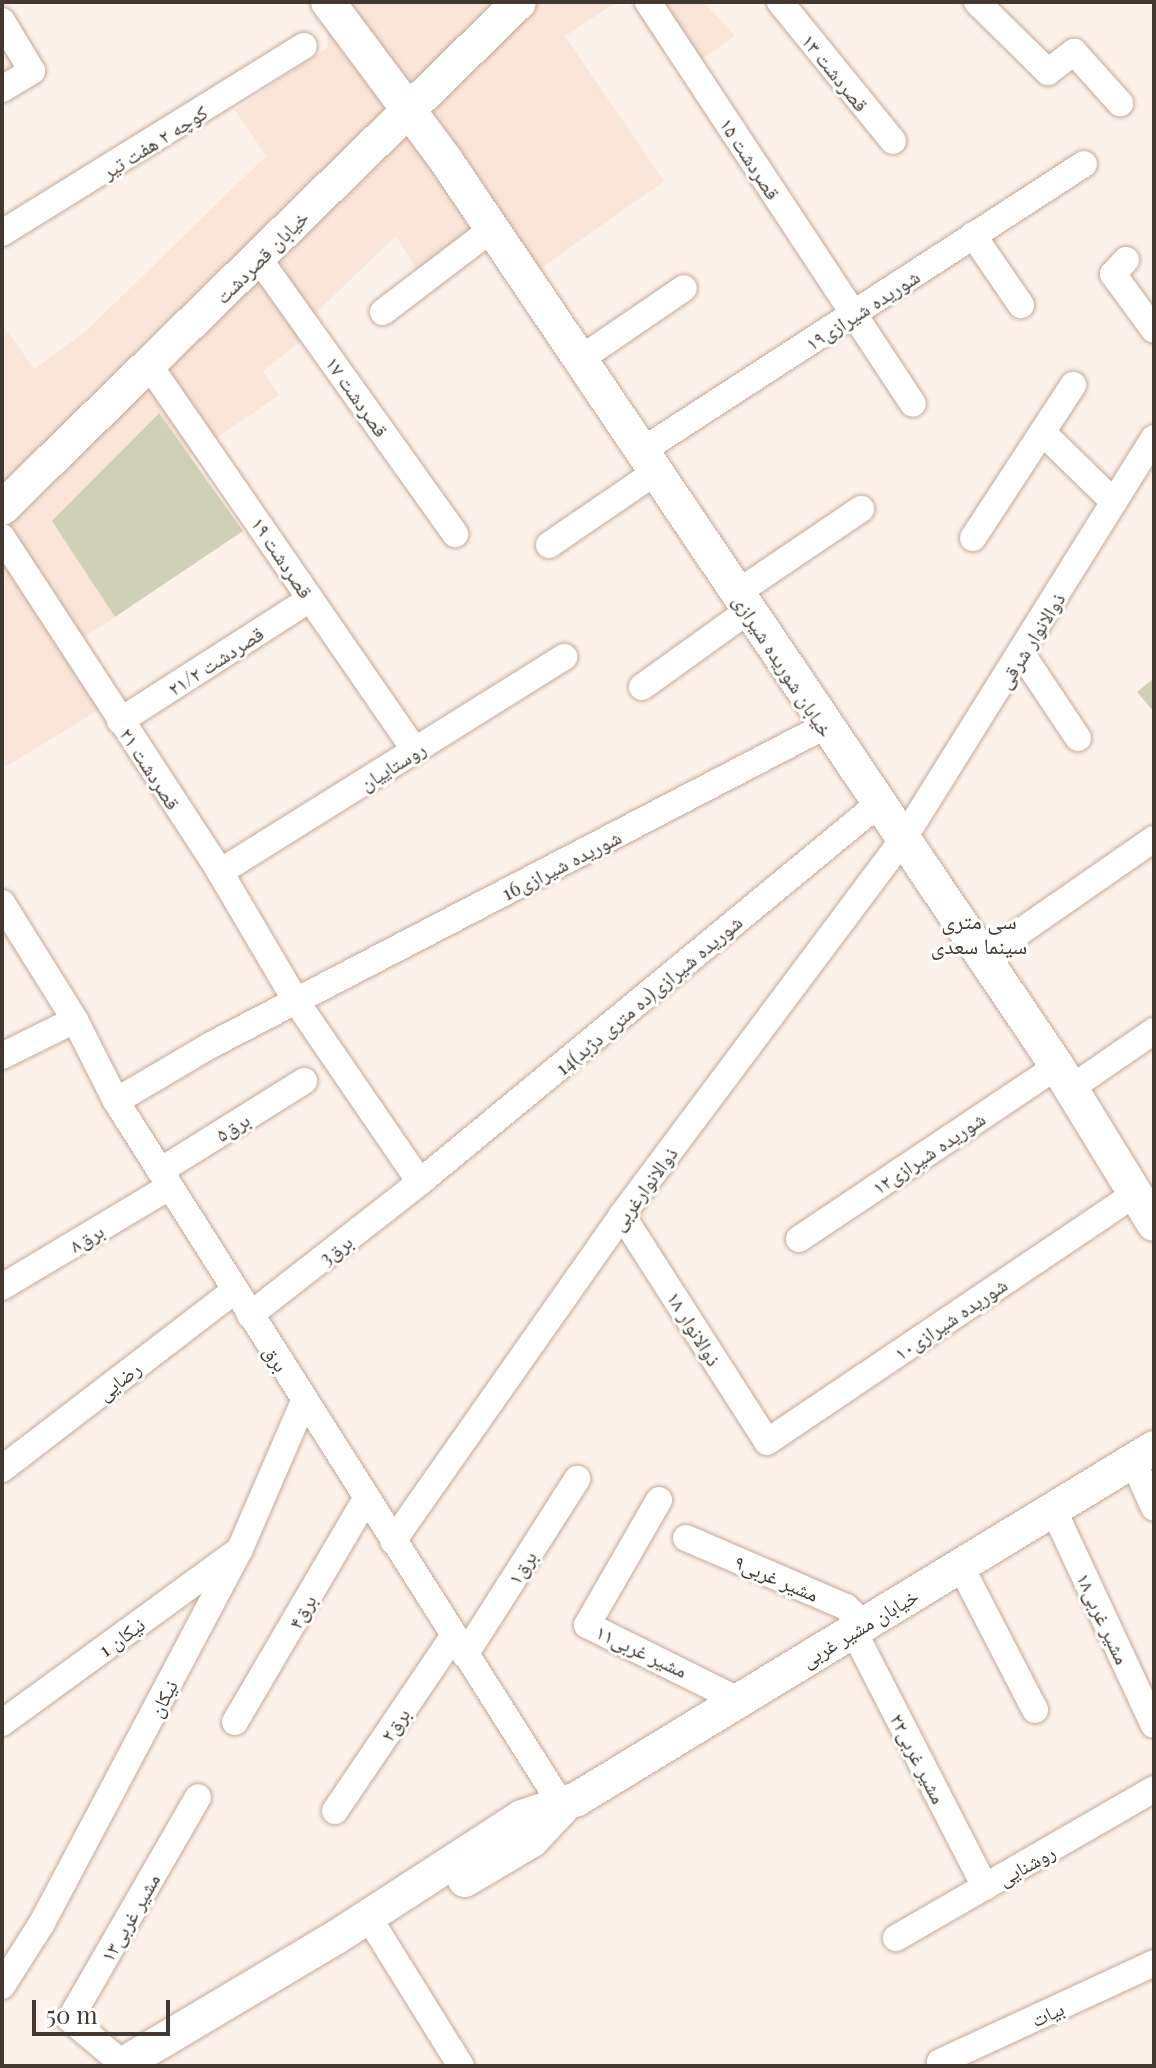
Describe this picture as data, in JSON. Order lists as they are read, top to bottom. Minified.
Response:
{"streets":{"main road":["خیابان قصردشت","خیابان شوریده شیرازی","خیابان مشیر غربی"],"street":["قصردشت ۱۳","کوچه ۲ هفت تیر","قصردشت ۱۵","شوریده شیرازی۱۹","قصردشت ۱۷","قصردشت ۱۹","ذوالانوار شرقی","قصردشت ۲۱/۲","روستاییان","قصردشت ۲۱","شوریده شیرازی16","14شوریده شیرازی(ده متری دژبد)","برق۵","شوریده شیرازی۱۲","ذوالانوارغربی","برق۸","3برق","۱۰شوریده شیرازی","ذوالانوار ۱۸","برق","رضایی","برق۱","مشیر غربی۹","برق۴","مشیر غربی۱۸","نیکان 1","مشیر غربی۱۱","نیکان","برق۲","مشیر غربی۲۲","روشنایی","مشیر غربی۱۳","بیات"]},"crossings":[["قصردشت ۱۵","شوریده شیرازی۱۹"],["خیابان قصردشت","قصردشت ۱۷"],["خیابان قصردشت","قصردشت ۱۹"],["خیابان قصردشت","خیابان شوریده شیرازی"],["خیابان قصردشت","قصردشت ۲۱"],["شوریده شیرازی۱۹","خیابان شوریده شیرازی"],["قصردشت ۱۹","قصردشت ۲۱/۲"],["قصردشت ۱۹","روستاییان"],["ذوالانوار شرقی","خیابان شوریده شیرازی"],["ذوالانوار شرقی","ذوالانوارغربی"],["قصردشت ۲۱/۲","قصردشت ۲۱"],["خیابان شوریده شیرازی","شوریده شیرازی16"],["خیابان شوریده شیرازی","14شوریده شیرازی(ده متری دژبد)"],["خیابان شوریده شیرازی","شوریده شیرازی۱۲"],["خیابان شوریده شیرازی","ذوالانوارغربی"],["خیابان شوریده شیرازی","۱۰شوریده شیرازی"],["روستاییان","قصردشت ۲۱"],["قصردشت ۲۱","شوریده شیرازی16"],["قصردشت ۲۱","14شوریده شیرازی(ده متری دژبد)"],["قصردشت ۲۱","3برق"],["شوریده شیرازی16","برق"],["14شوریده شیرازی(ده متری دژبد)","3برق"],["برق۵","برق۸"],["برق۵","برق"],["ذوالانوارغربی","ذوالانوار ۱۸"],["ذوالانوارغربی","برق"],["برق۸","برق"],["3برق","برق"],["۱۰شوریده شیرازی","ذوالانوار ۱۸"],["برق","رضایی"],["برق","برق۱"],["برق","برق۴"],["برق","خیابان مشیر غربی"],["برق","نیکان"],["برق","برق۲"],["برق۱","برق۲"],["مشیر غربی۹","خیابان مشیر غربی"],["مشیر غربی۹","مشیر غربی۲۲"],["مشیر غربی۱۸","خیابان مشیر غربی"],["خیابان مشیر غربی","مشیر غربی۱۱"],["خیابان مشیر غربی","مشیر غربی۲۲"],["خیابان مشیر غربی","مشیر غربی۱۳"],["نیکان 1","نیکان"],["مشیر غربی۲۲","روشنایی"]],"districts":["سی متری سینما سعدی"],"scale_bar":"50 m"}
